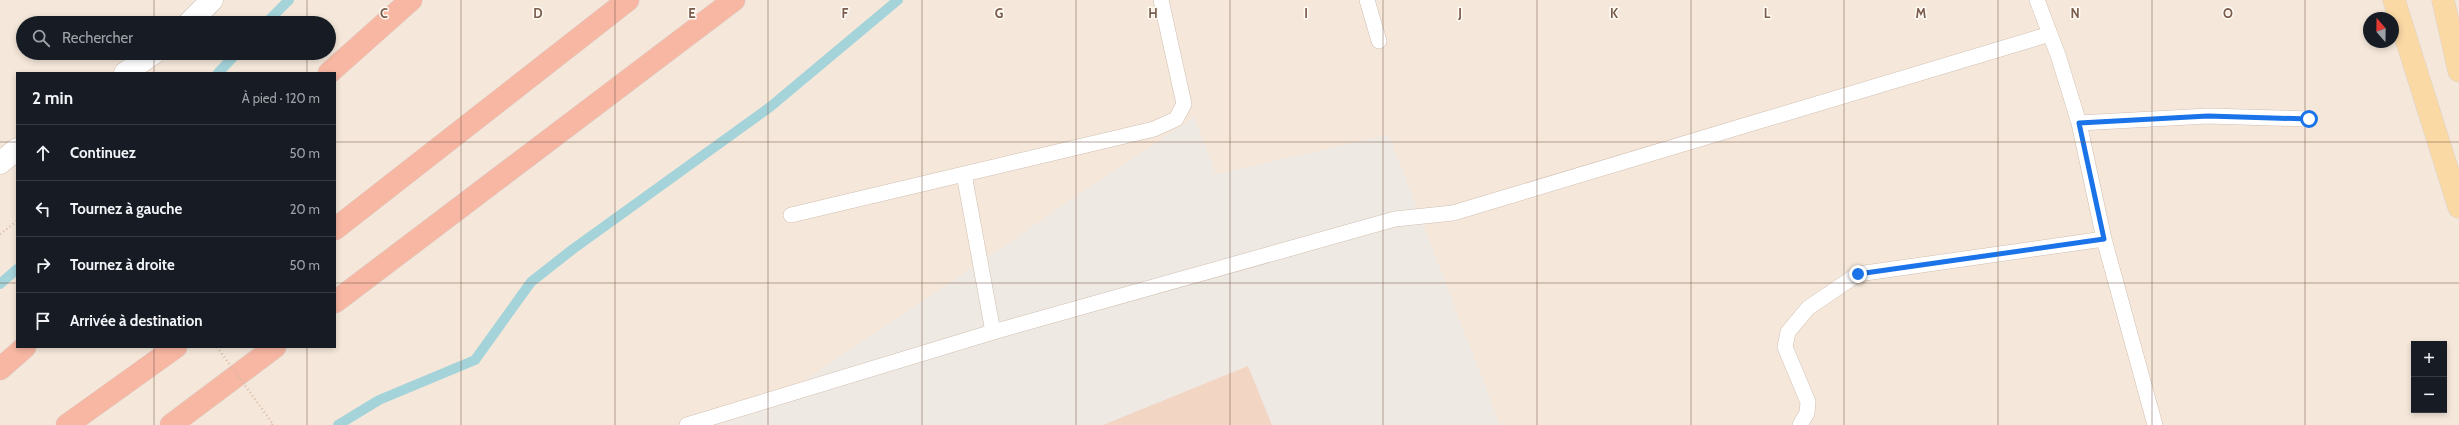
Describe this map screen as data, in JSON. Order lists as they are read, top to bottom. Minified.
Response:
{"north":"top","page":{"search":"Rechercher","heading":["2 min","À pied · 120 m"],"list":[["Continuez","50 m"],["Tournez à gauche","20 m"],["Tournez à droite","50 m"],"Arrivée à destination"],"map_buttons":["+","−"]},"grid":{"columns":["C","D","E","F","G","H","I","J","K","L","M","N","O"]}}
